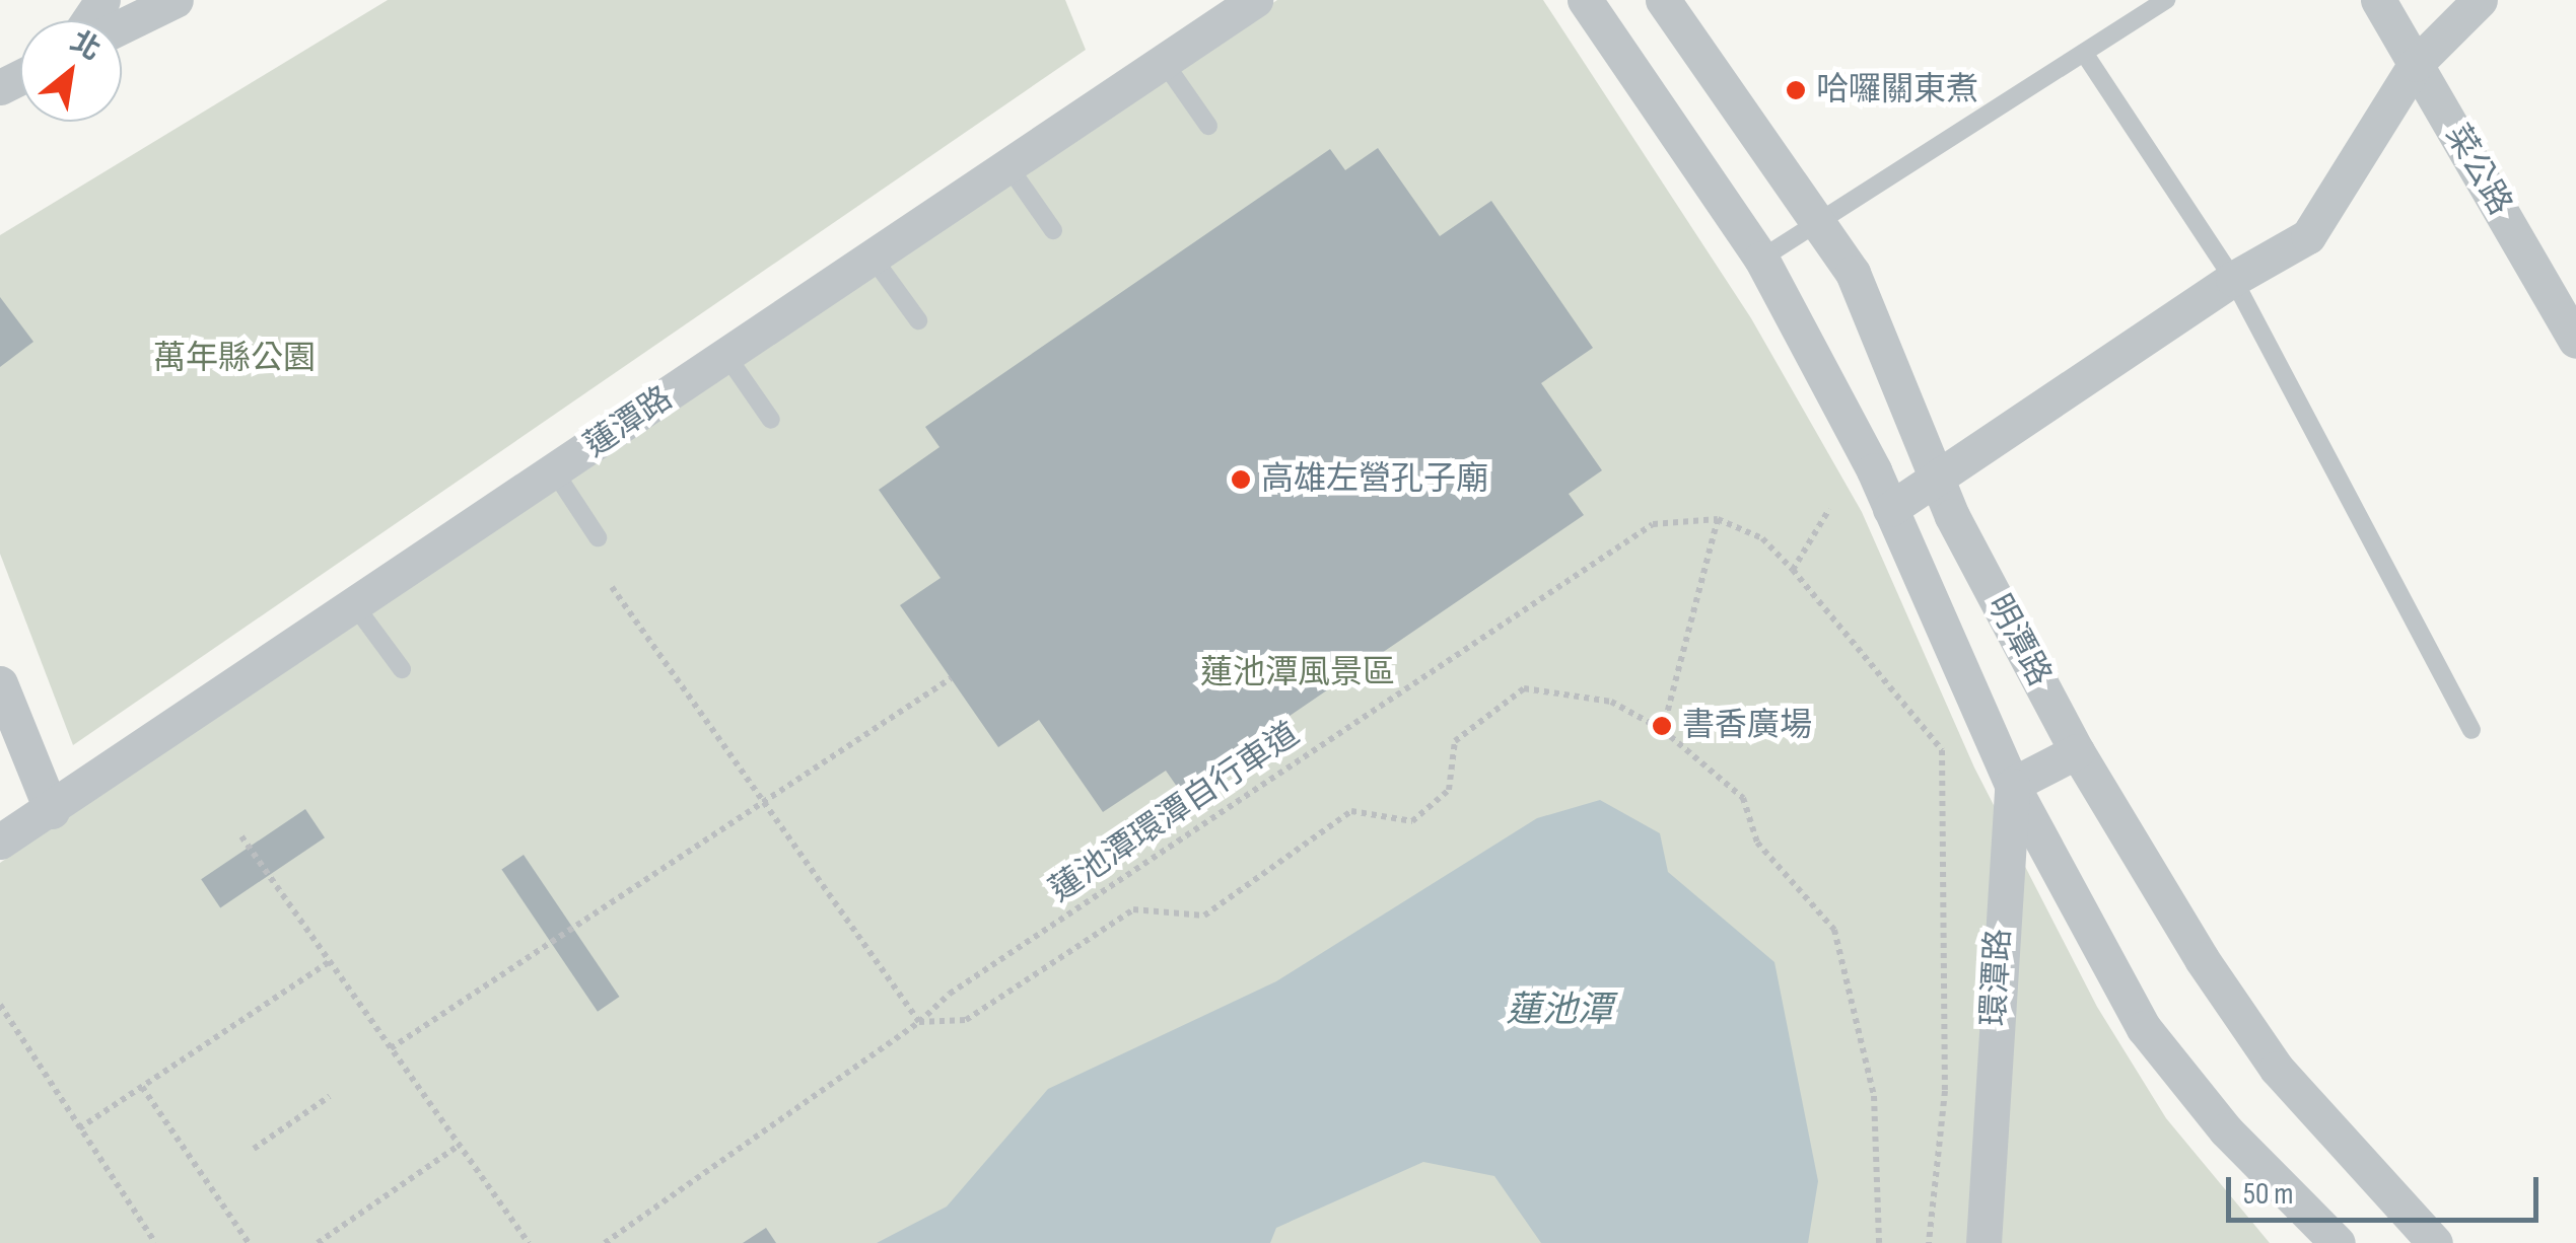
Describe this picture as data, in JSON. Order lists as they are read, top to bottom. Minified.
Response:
{"streets":{"street":["菜公路","蓮潭路","明潭路","環潭路"],"path":["蓮池潭環潭自行車道"]},"crossings":[["明潭路","環潭路"]],"water":["蓮池潭"],"parks":["萬年縣公園","蓮池潭風景區"],"places":["哈囉關東煮","高雄左營孔子廟","書香廣場"],"scale_bar":"50 m","north":"top right"}
